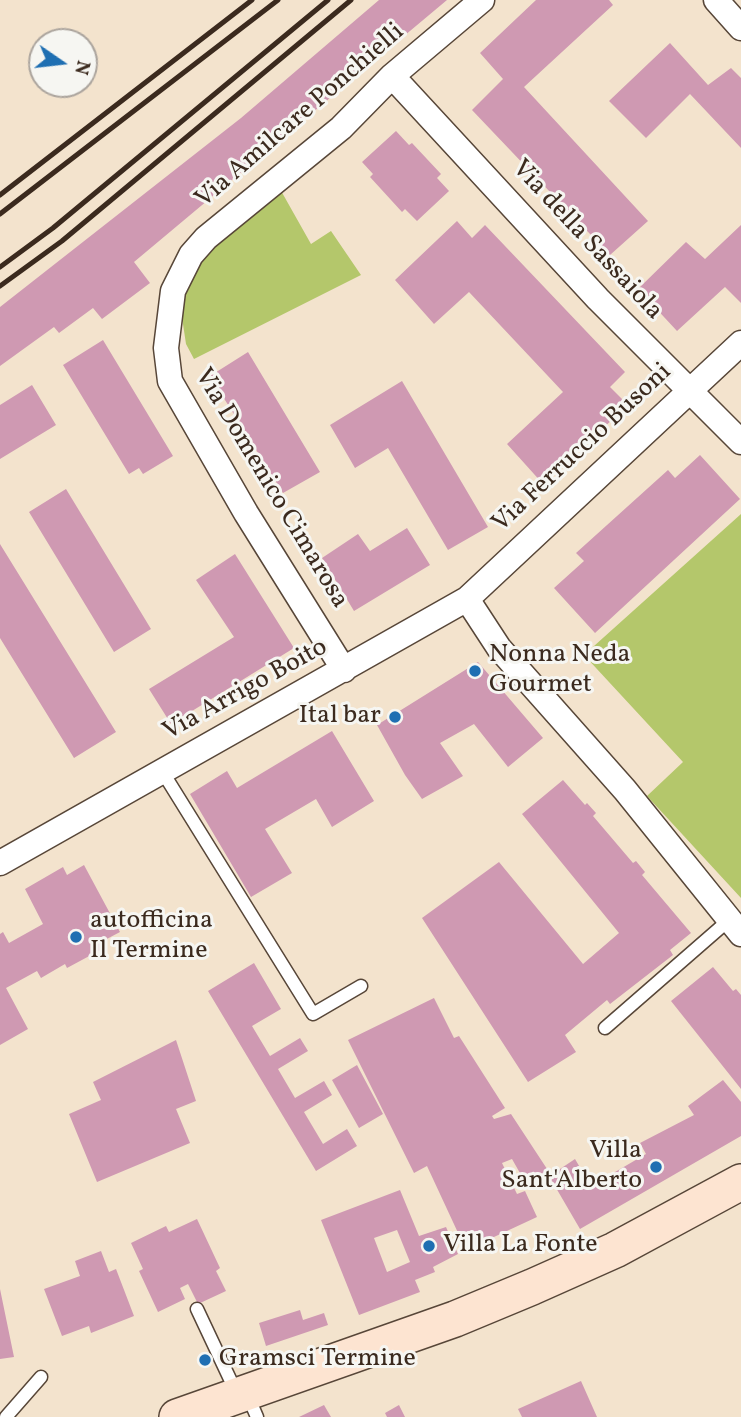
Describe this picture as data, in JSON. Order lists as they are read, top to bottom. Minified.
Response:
{"streets":{"street":["Via Amilcare Ponchielli","Via della Sassaiola","Via Ferruccio Busoni","Via Domenico Cimarosa","Via Arrigo Boito"]},"crossings":[["Via Amilcare Ponchielli","Via della Sassaiola"],["Via Amilcare Ponchielli","Via Domenico Cimarosa"],["Via della Sassaiola","Via Ferruccio Busoni"],["Via Ferruccio Busoni","Via Arrigo Boito"],["Via Domenico Cimarosa","Via Arrigo Boito"]],"places":["Nonna Neda Gourmet","Ital bar","autofficina Il Termine","Villa Sant'Alberto","Villa La Fonte","Gramsci Termine"],"north":"right"}
